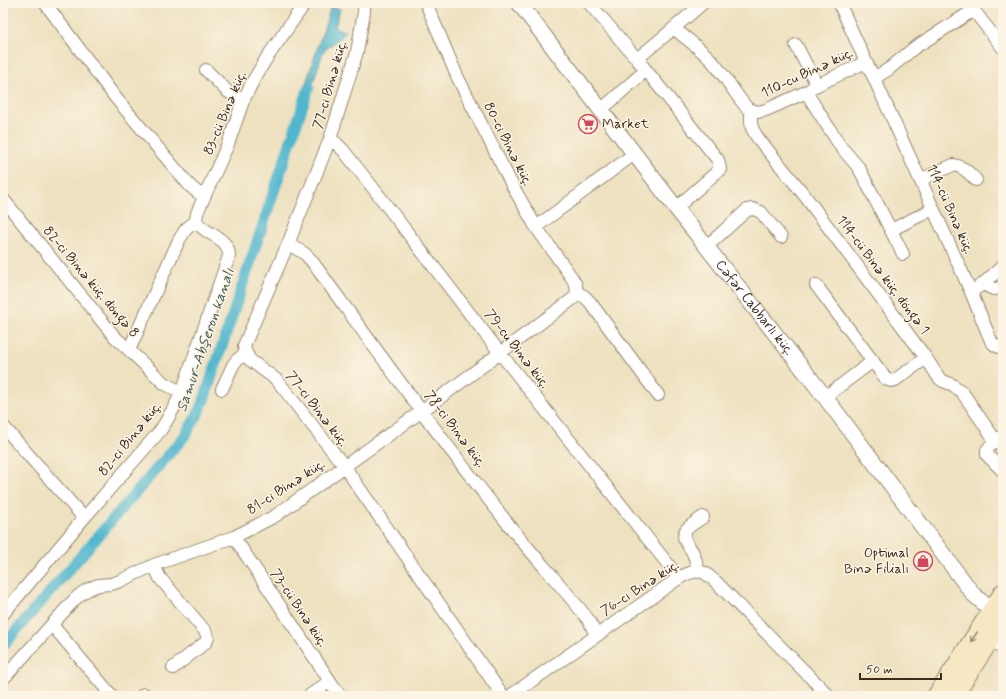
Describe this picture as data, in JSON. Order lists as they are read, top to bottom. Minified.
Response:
{"streets":{"street":["110-cu Binə küç.","77-ci Binə küç.","83-cü Binə küç.","80-ci Binə küç.","114-cü Binə küç.","114-cü Binə küç. döngə 1","82-ci Binə küç. döngə 8","Cəfər Cabbarlı küç.","79-cu Binə küç.","78-ci Binə küç.","82-ci Binə küç.","81-ci Binə küç.","76-cı Binə küç.","73-cü Binə küç."]},"crossings":[["110-cu Binə küç.","114-cü Binə küç."],["110-cu Binə küç.","114-cü Binə küç. döngə 1"],["77-ci Binə küç.","79-cu Binə küç."],["77-ci Binə küç.","78-ci Binə küç."],["77-ci Binə küç.","81-ci Binə küç."],["83-cü Binə küç.","82-ci Binə küç."],["80-ci Binə küç.","81-ci Binə küç."],["82-ci Binə küç. döngə 8","82-ci Binə küç."],["79-cu Binə küç.","81-ci Binə küç."],["79-cu Binə küç.","76-cı Binə küç."],["78-ci Binə küç.","81-ci Binə küç."],["78-ci Binə küç.","76-cı Binə küç."],["81-ci Binə küç.","73-cü Binə küç."]],"water":["Samur-Abşeron kanalı"],"places":{"supermarket":["Market"],"shop":["Optimal Binə Filialı"]},"scale_bar":"50 m"}
